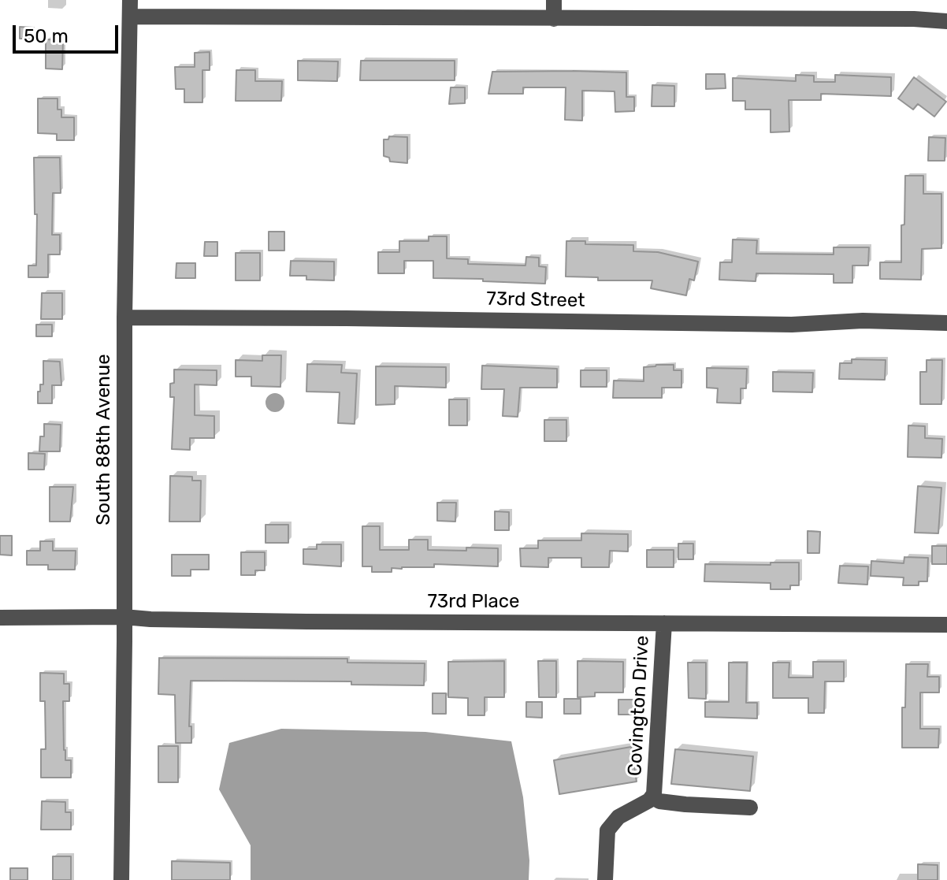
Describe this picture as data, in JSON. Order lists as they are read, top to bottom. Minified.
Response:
{"streets":{"street":["73rd Street","South 88th Avenue","73rd Place","Covington Drive"]},"crossings":[["73rd Street","South 88th Avenue"],["South 88th Avenue","73rd Place"],["73rd Place","Covington Drive"]],"scale_bar":"50 m"}
